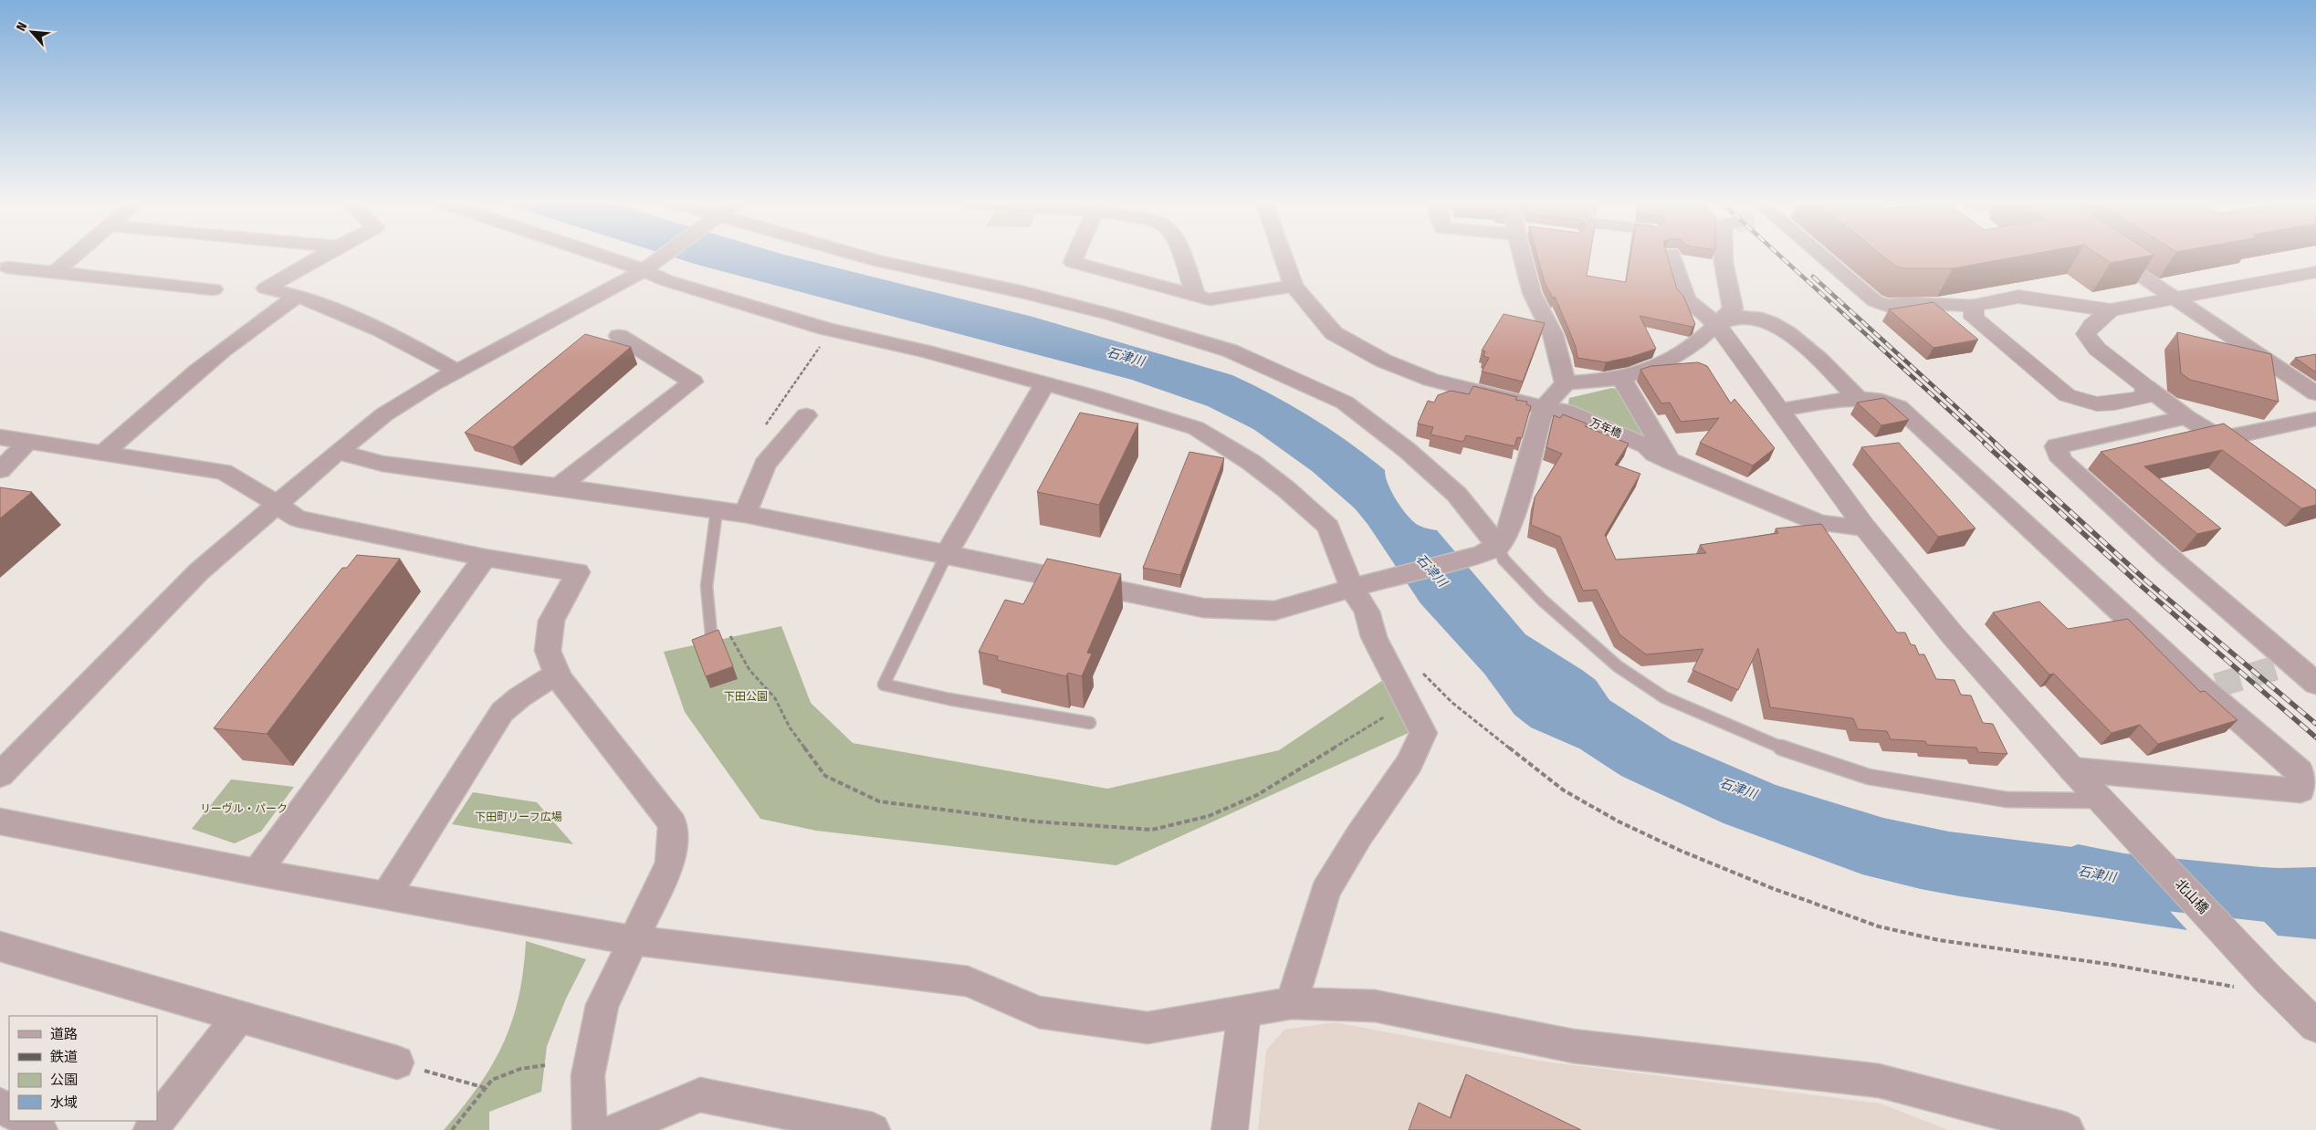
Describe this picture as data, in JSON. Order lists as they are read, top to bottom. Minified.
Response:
{"streets":{"street":["北山橋"]},"water":["石津川"],"parks":["下田公園","リーヴル・パーク","下田町リーフ広場"],"legend":["道路","鉄道","公園","水域"],"north":"top left"}
